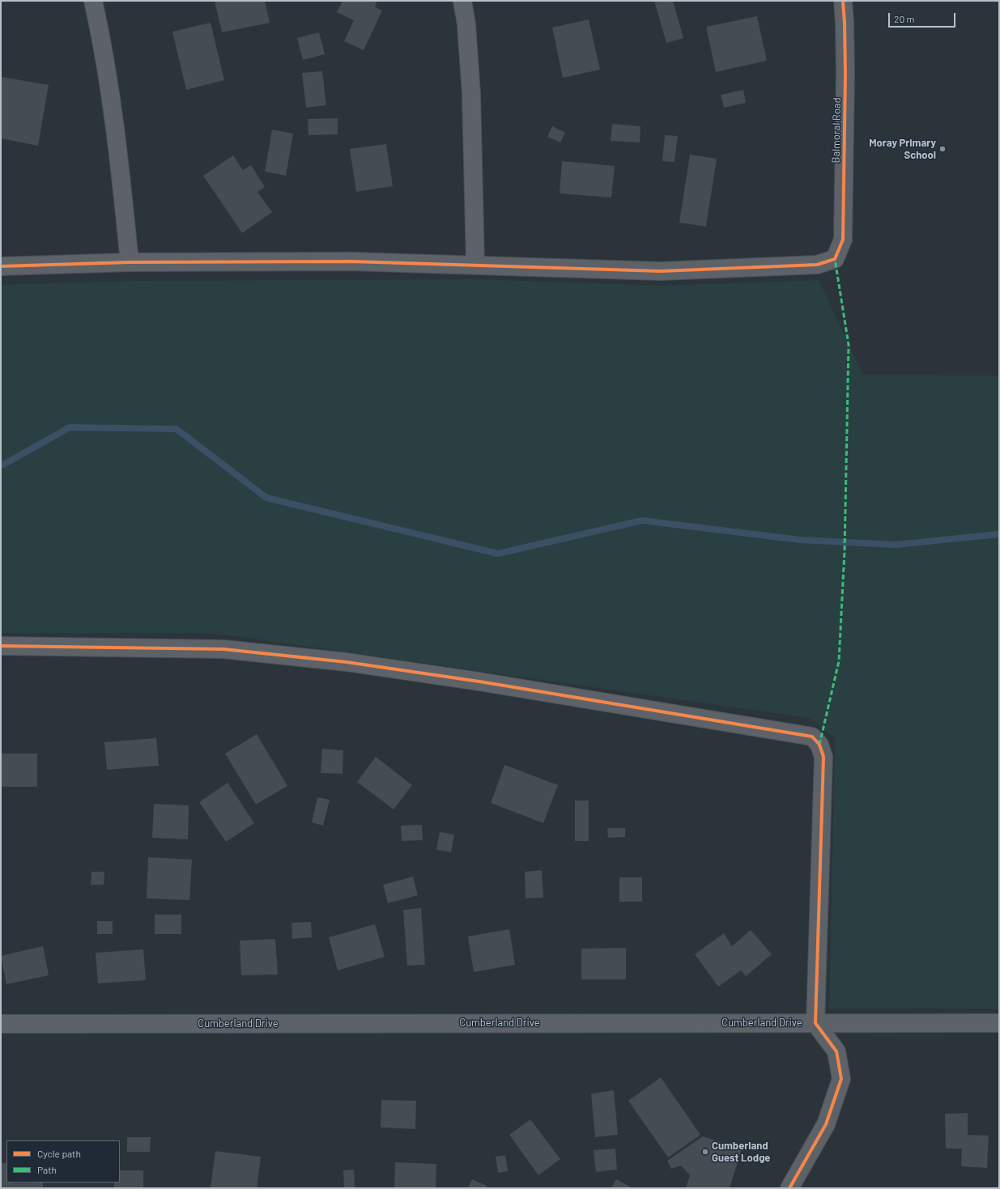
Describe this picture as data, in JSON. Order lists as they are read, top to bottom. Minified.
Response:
{"streets":{"street":["Balmoral Road","Cumberland Drive"]},"places":["Moray Primary School","Cumberland Guest Lodge"],"legend":["Cycle path","Path"],"scale_bar":"20 m"}
